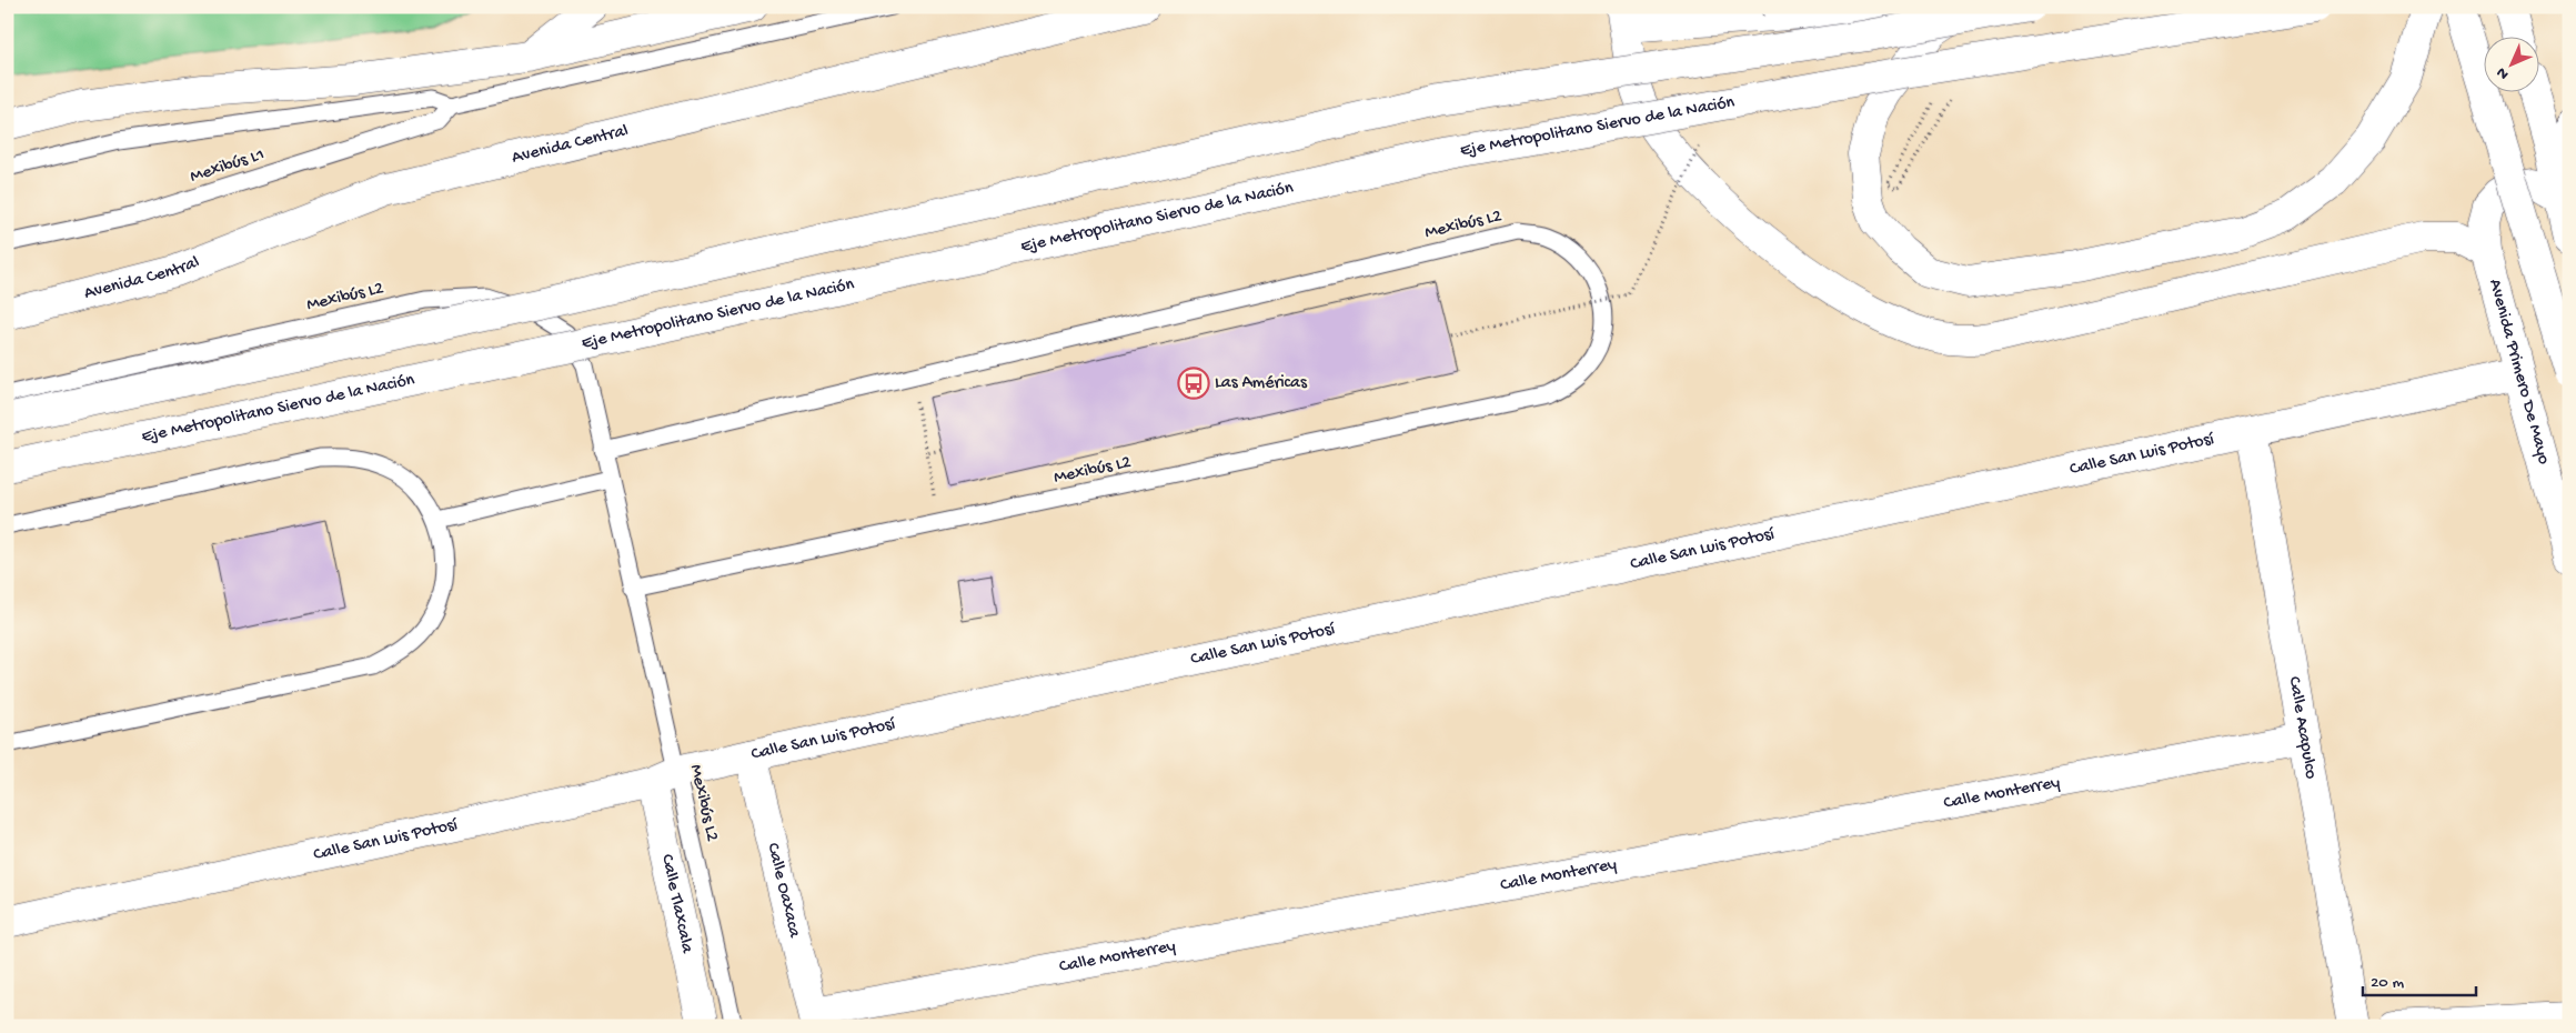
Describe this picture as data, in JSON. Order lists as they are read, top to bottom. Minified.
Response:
{"streets":{"main road":["Eje Metropolitano Siervo de la Nación","Avenida Central","Avenida Primero De Mayo","Calle San Luis Potosí","Calle Acapulco","Calle Monterrey","Calle Oaxaca","Calle Tlaxcala"],"lane":["Mexibús L1","Mexibús L2"]},"crossings":[["Mexibús L2","Calle San Luis Potosí"],["Mexibús L2","Calle Tlaxcala"],["Avenida Primero De Mayo","Calle San Luis Potosí"],["Calle San Luis Potosí","Calle Acapulco"],["Calle San Luis Potosí","Calle Oaxaca"],["Calle San Luis Potosí","Calle Tlaxcala"],["Calle Acapulco","Calle Monterrey"],["Calle Monterrey","Calle Oaxaca"]],"places":{"bus stop":["Las Américas"]},"scale_bar":"20 m","north":"bottom left"}
